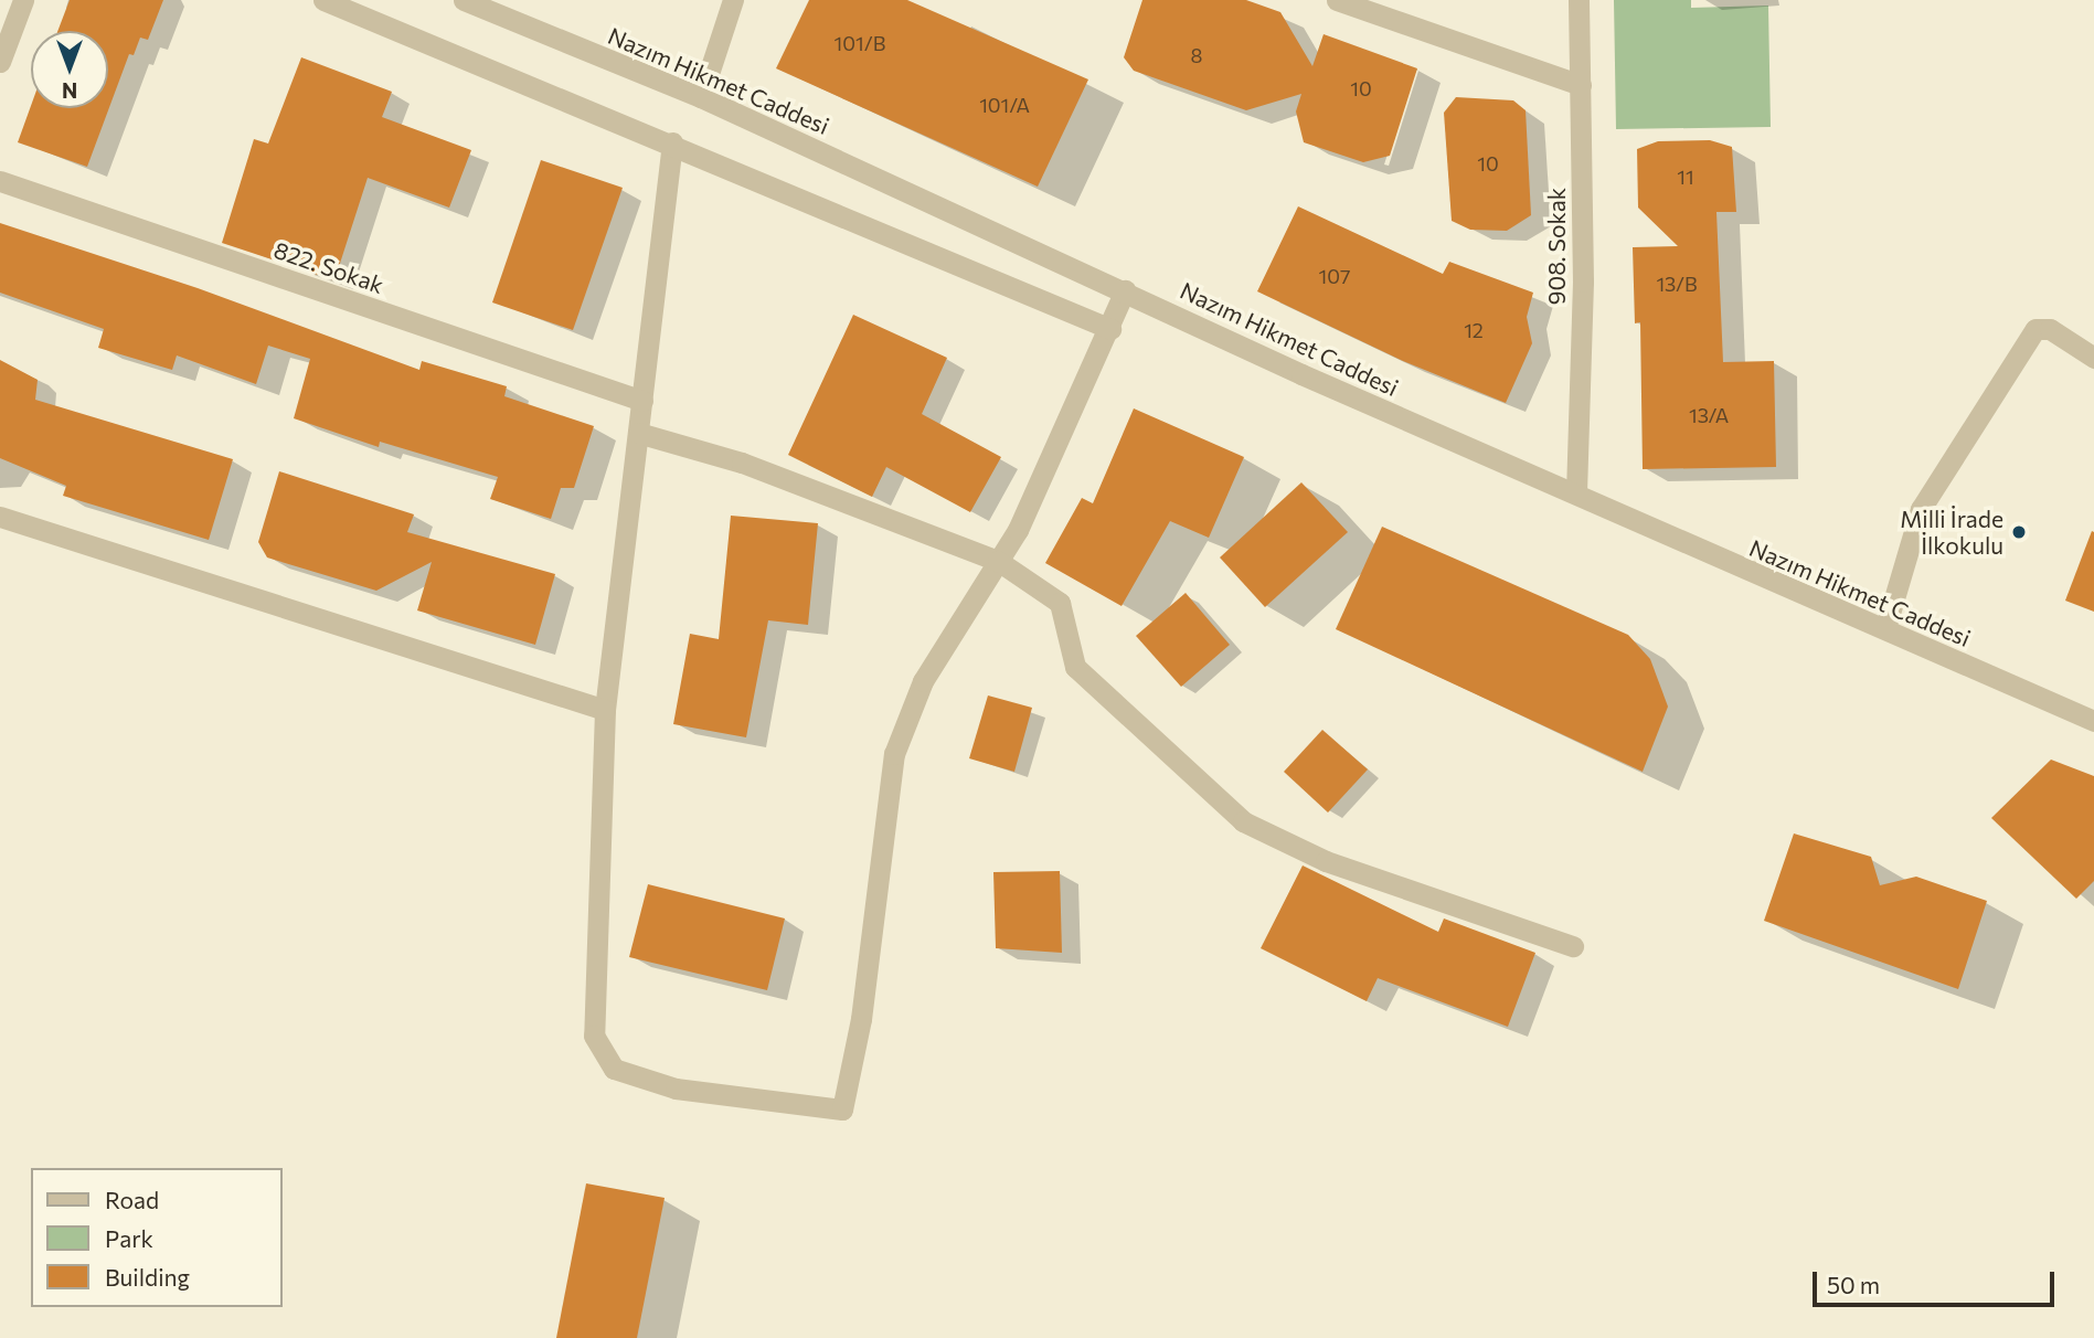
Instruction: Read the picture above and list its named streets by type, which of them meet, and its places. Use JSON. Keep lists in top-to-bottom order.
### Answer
{
  "streets": {
    "street": ["Nazım Hikmet Caddesi", "908. Sokak", "822. Sokak"]
  },
  "crossings": [
    ["Nazım Hikmet Caddesi", "908. Sokak"]
  ],
  "places": ["Milli İrade İlkokulu"],
  "house_numbers": [
    "101/B",
    "8",
    "10",
    "101/A",
    "10",
    "11",
    "107",
    "13/B",
    "12",
    "13/A"
  ],
  "legend": ["Road", "Park", "Building"],
  "scale_bar": "50 m",
  "north": "bottom"
}
